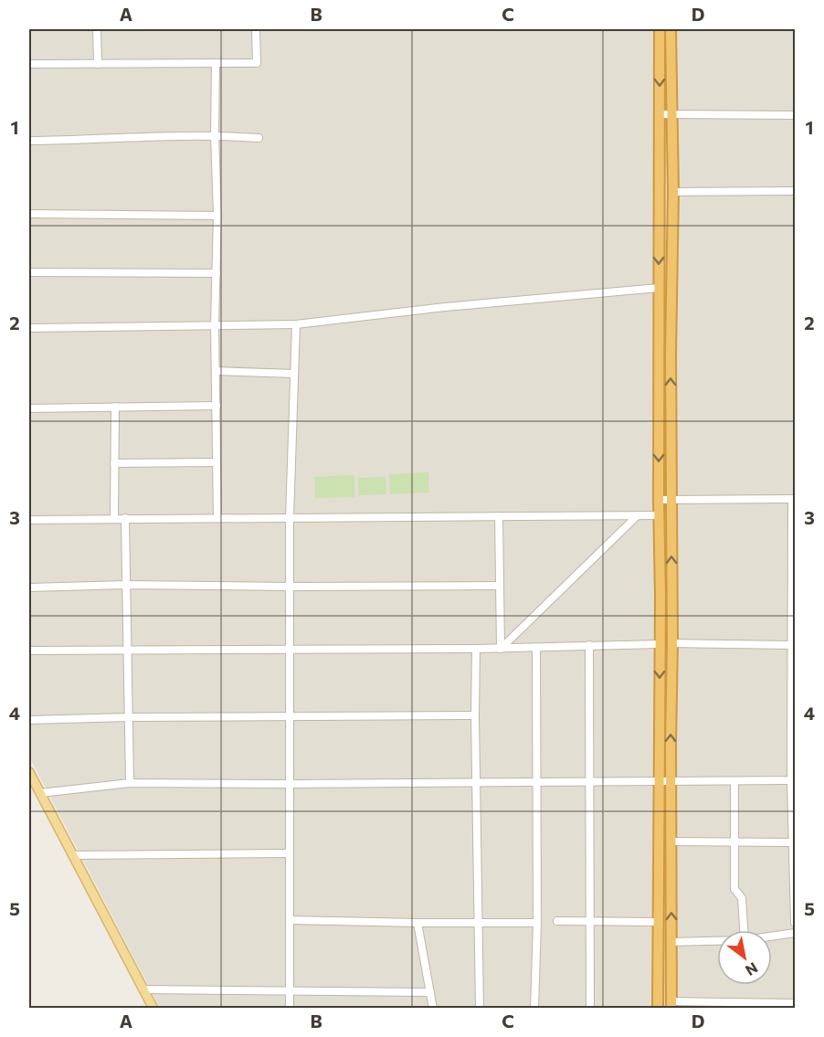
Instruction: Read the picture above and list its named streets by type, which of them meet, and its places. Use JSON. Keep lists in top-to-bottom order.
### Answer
{
  "north": "bottom right",
  "grid": {
    "columns": [
      "A",
      "B",
      "C",
      "D"
    ],
    "rows": [
      "1",
      "2",
      "3",
      "4",
      "5"
    ]
  }
}
